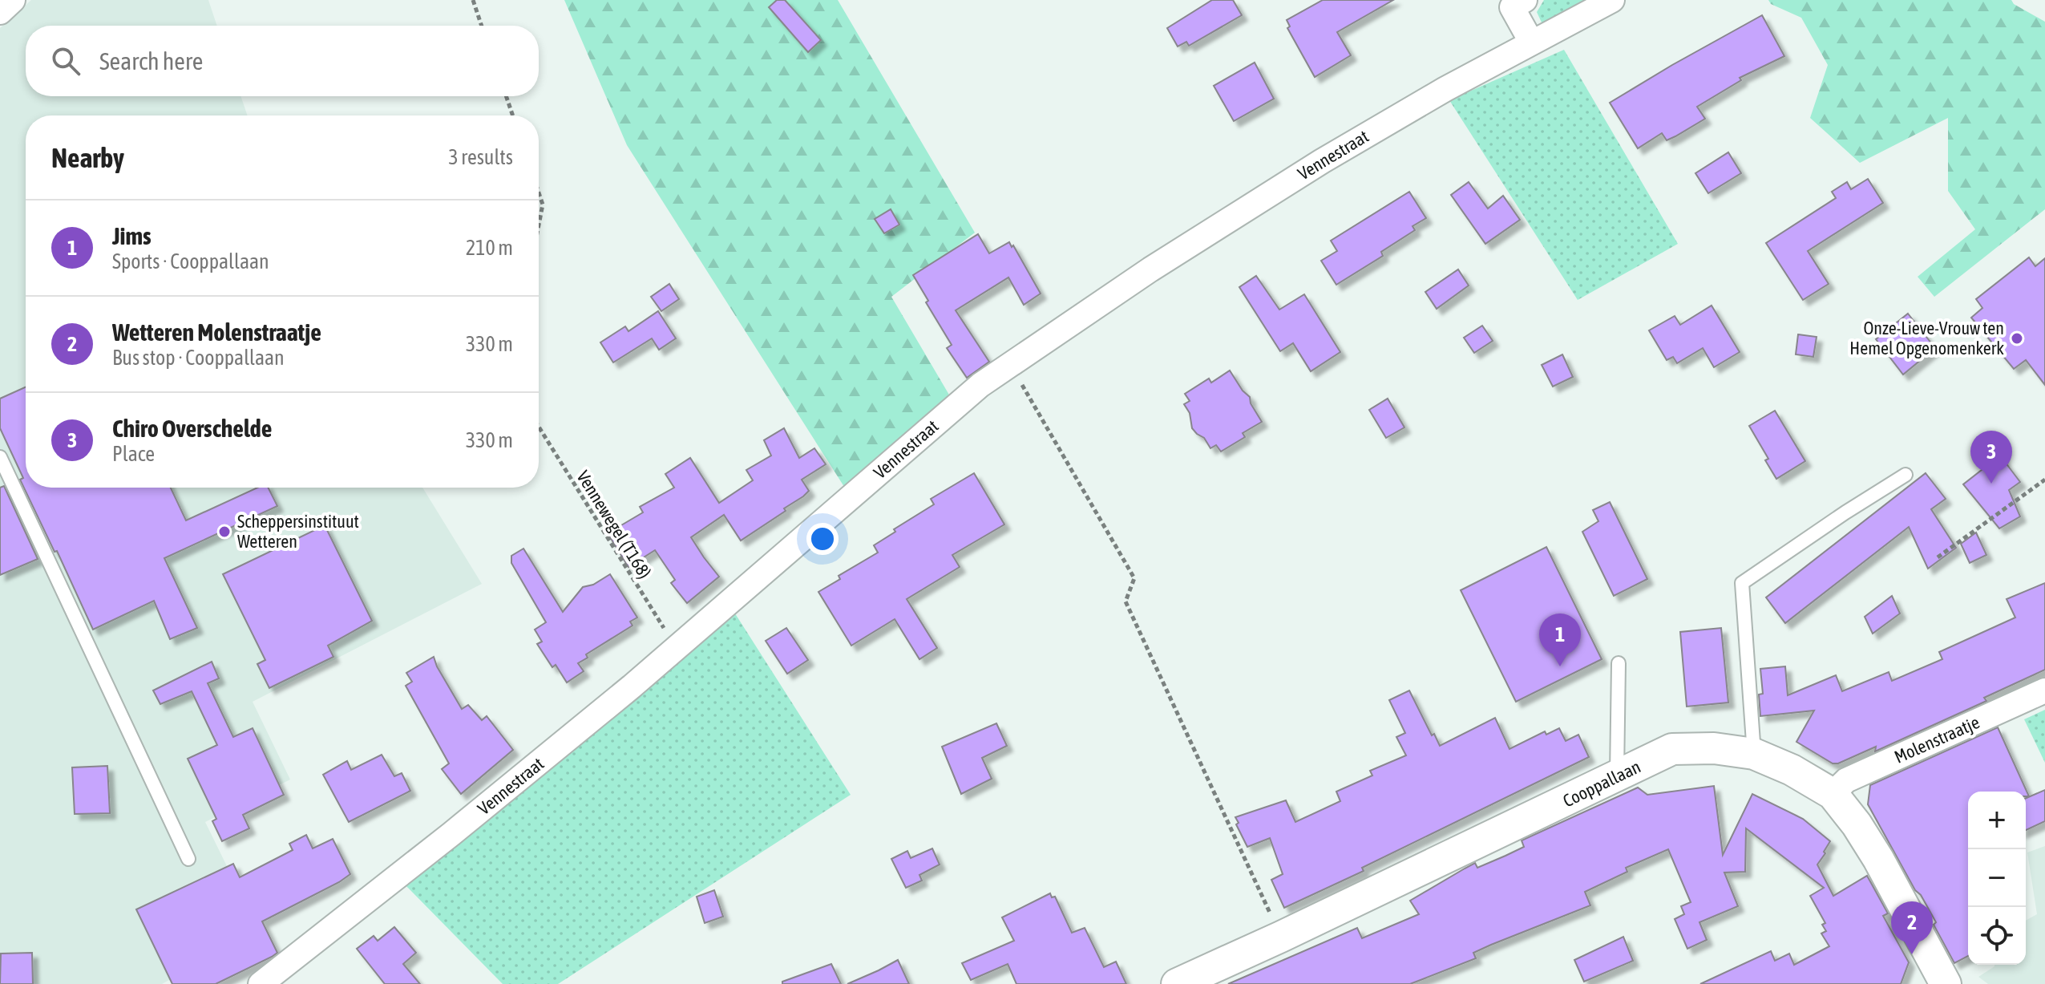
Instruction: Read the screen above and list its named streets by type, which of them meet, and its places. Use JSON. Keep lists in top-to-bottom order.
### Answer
{
  "streets": {
    "street": ["Vennestraat", "Molenstraatje", "Cooppallaan"],
    "path": ["Vennewegel (T168)"]
  },
  "crossings": [
    ["Vennestraat", "Vennewegel (T168)"],
    ["Molenstraatje", "Cooppallaan"]
  ],
  "places": ["Onze-Lieve-Vrouw ten Hemel Opgenomenkerk", "Scheppersinstituut Wetteren"],
  "page": {
    "search": "Search here",
    "heading": ["Nearby", "3 results"],
    "list": [
      {
        "mark": "1",
        "name": "Jims",
        "note": "Sports · Cooppallaan",
        "value": "210 m"
      },
      {
        "mark": "2",
        "name": "Wetteren Molenstraatje",
        "note": "Bus stop · Cooppallaan",
        "value": "330 m"
      },
      {
        "mark": "3",
        "name": "Chiro Overschelde",
        "note": "Place",
        "value": "330 m"
      }
    ],
    "pins": ["3", "1", "2"],
    "map_buttons": ["+", "−"]
  }
}
